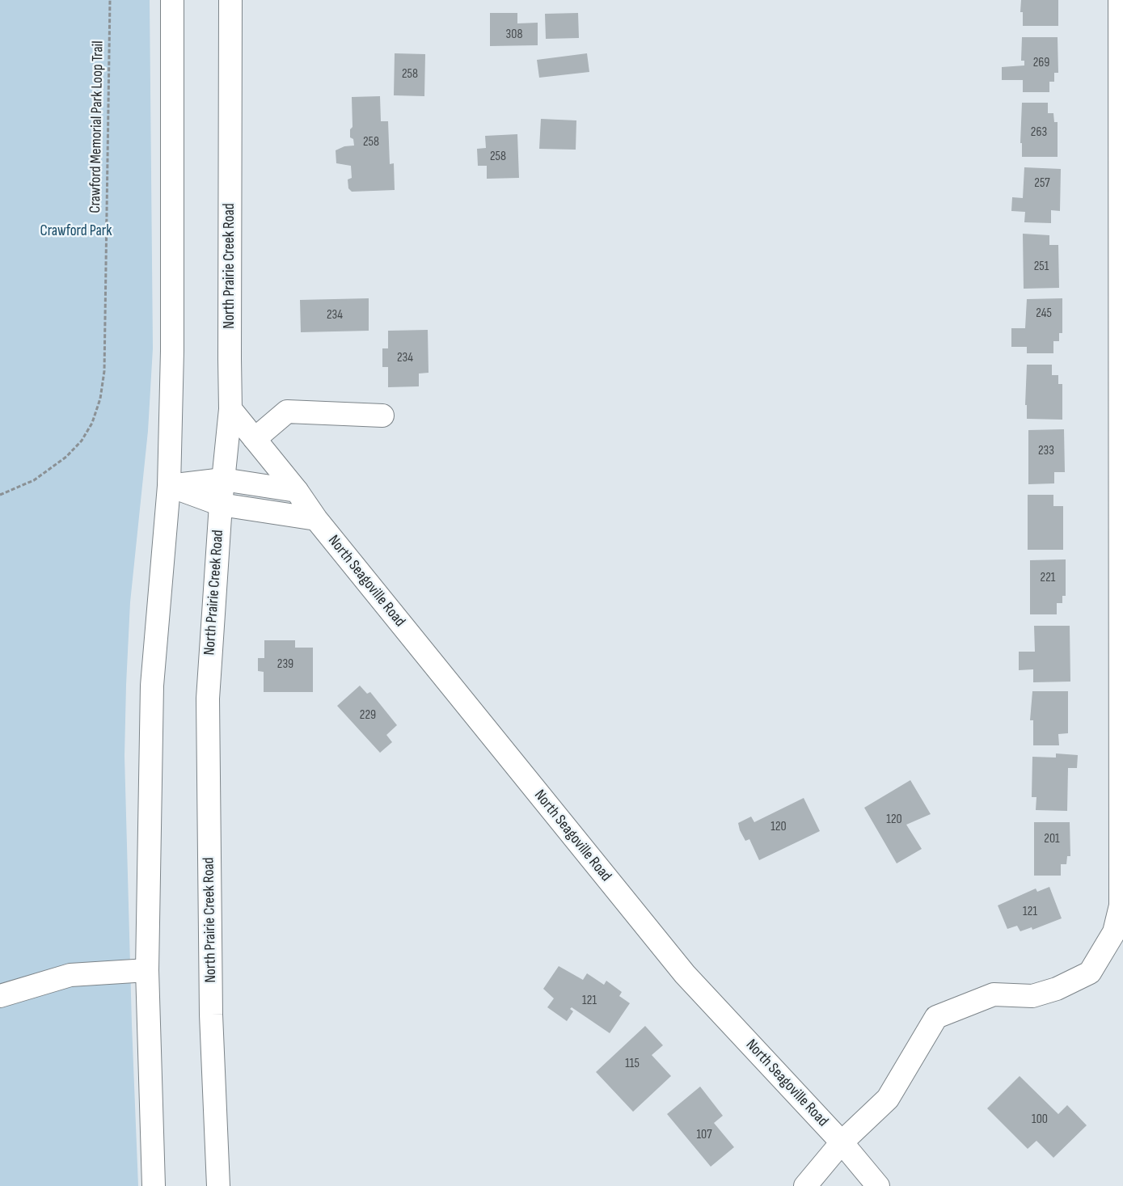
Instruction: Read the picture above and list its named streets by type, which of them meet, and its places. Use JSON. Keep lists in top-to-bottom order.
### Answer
{
  "streets": {
    "street": ["North Prairie Creek Road", "North Seagoville Road"],
    "path": ["Crawford Memorial Park Loop Trail"]
  },
  "crossings": [
    ["North Prairie Creek Road", "North Seagoville Road"]
  ],
  "parks": ["Crawford Park"],
  "house_numbers": [
    "308",
    "269",
    "258",
    "263",
    "258",
    "258",
    "257",
    "251",
    "245",
    "234",
    "234",
    "233",
    "221",
    "239",
    "229",
    "120",
    "120",
    "201",
    "121",
    "121",
    "115",
    "100",
    "107"
  ]
}
